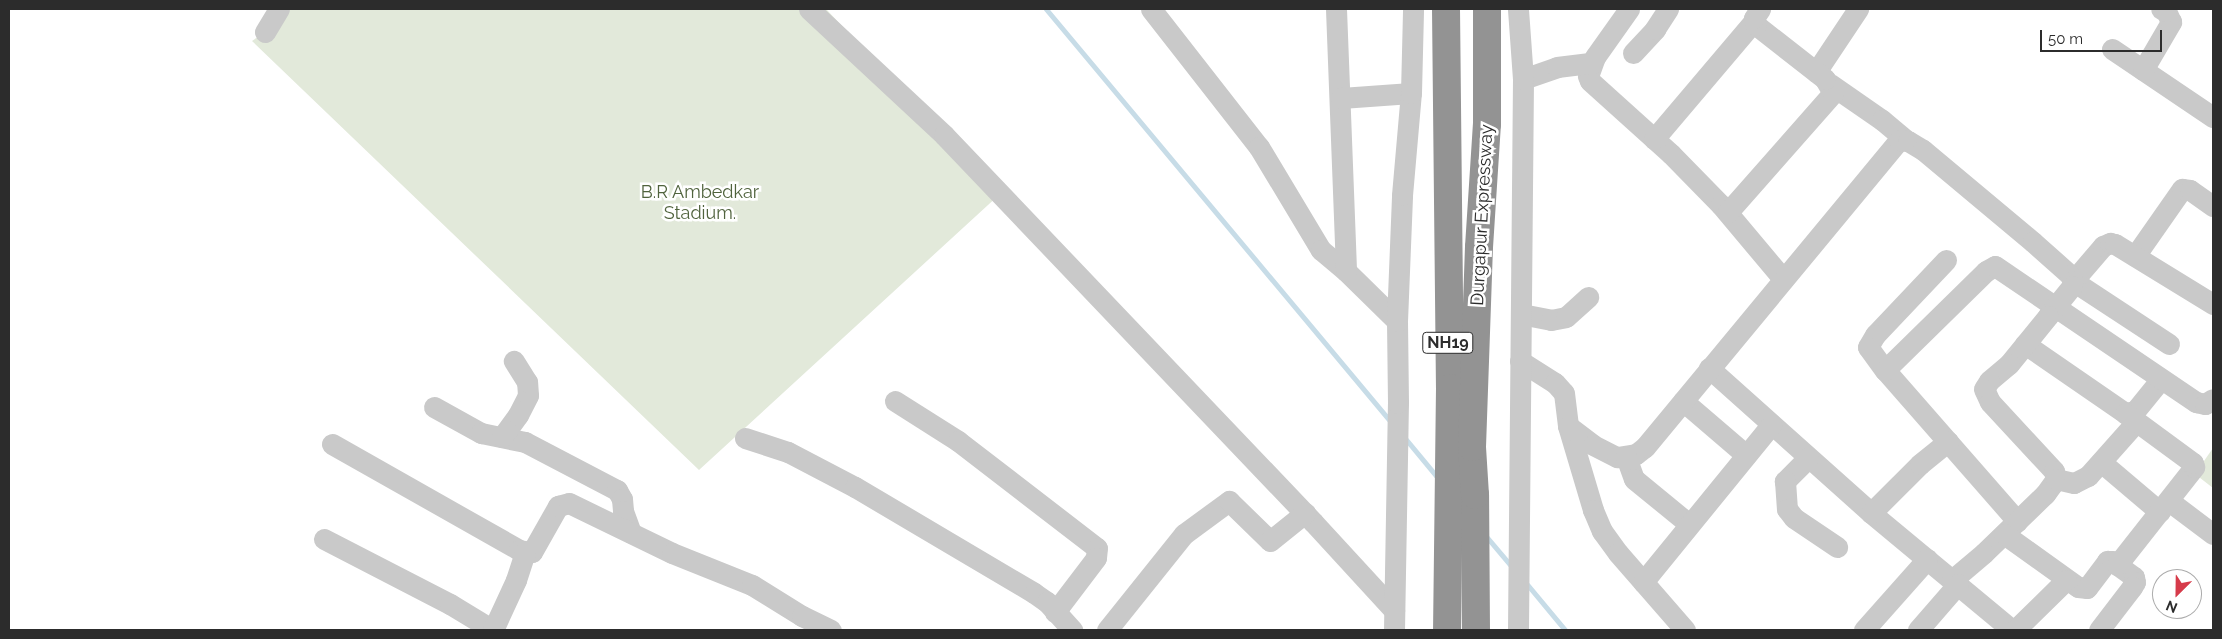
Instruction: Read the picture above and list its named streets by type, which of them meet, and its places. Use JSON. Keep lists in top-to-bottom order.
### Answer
{
  "streets": {
    "highway": ["Durgapur Expressway", "NH19"]
  },
  "parks": ["B.R Ambedkar Stadium."],
  "scale_bar": "50 m",
  "north": "bottom left"
}
